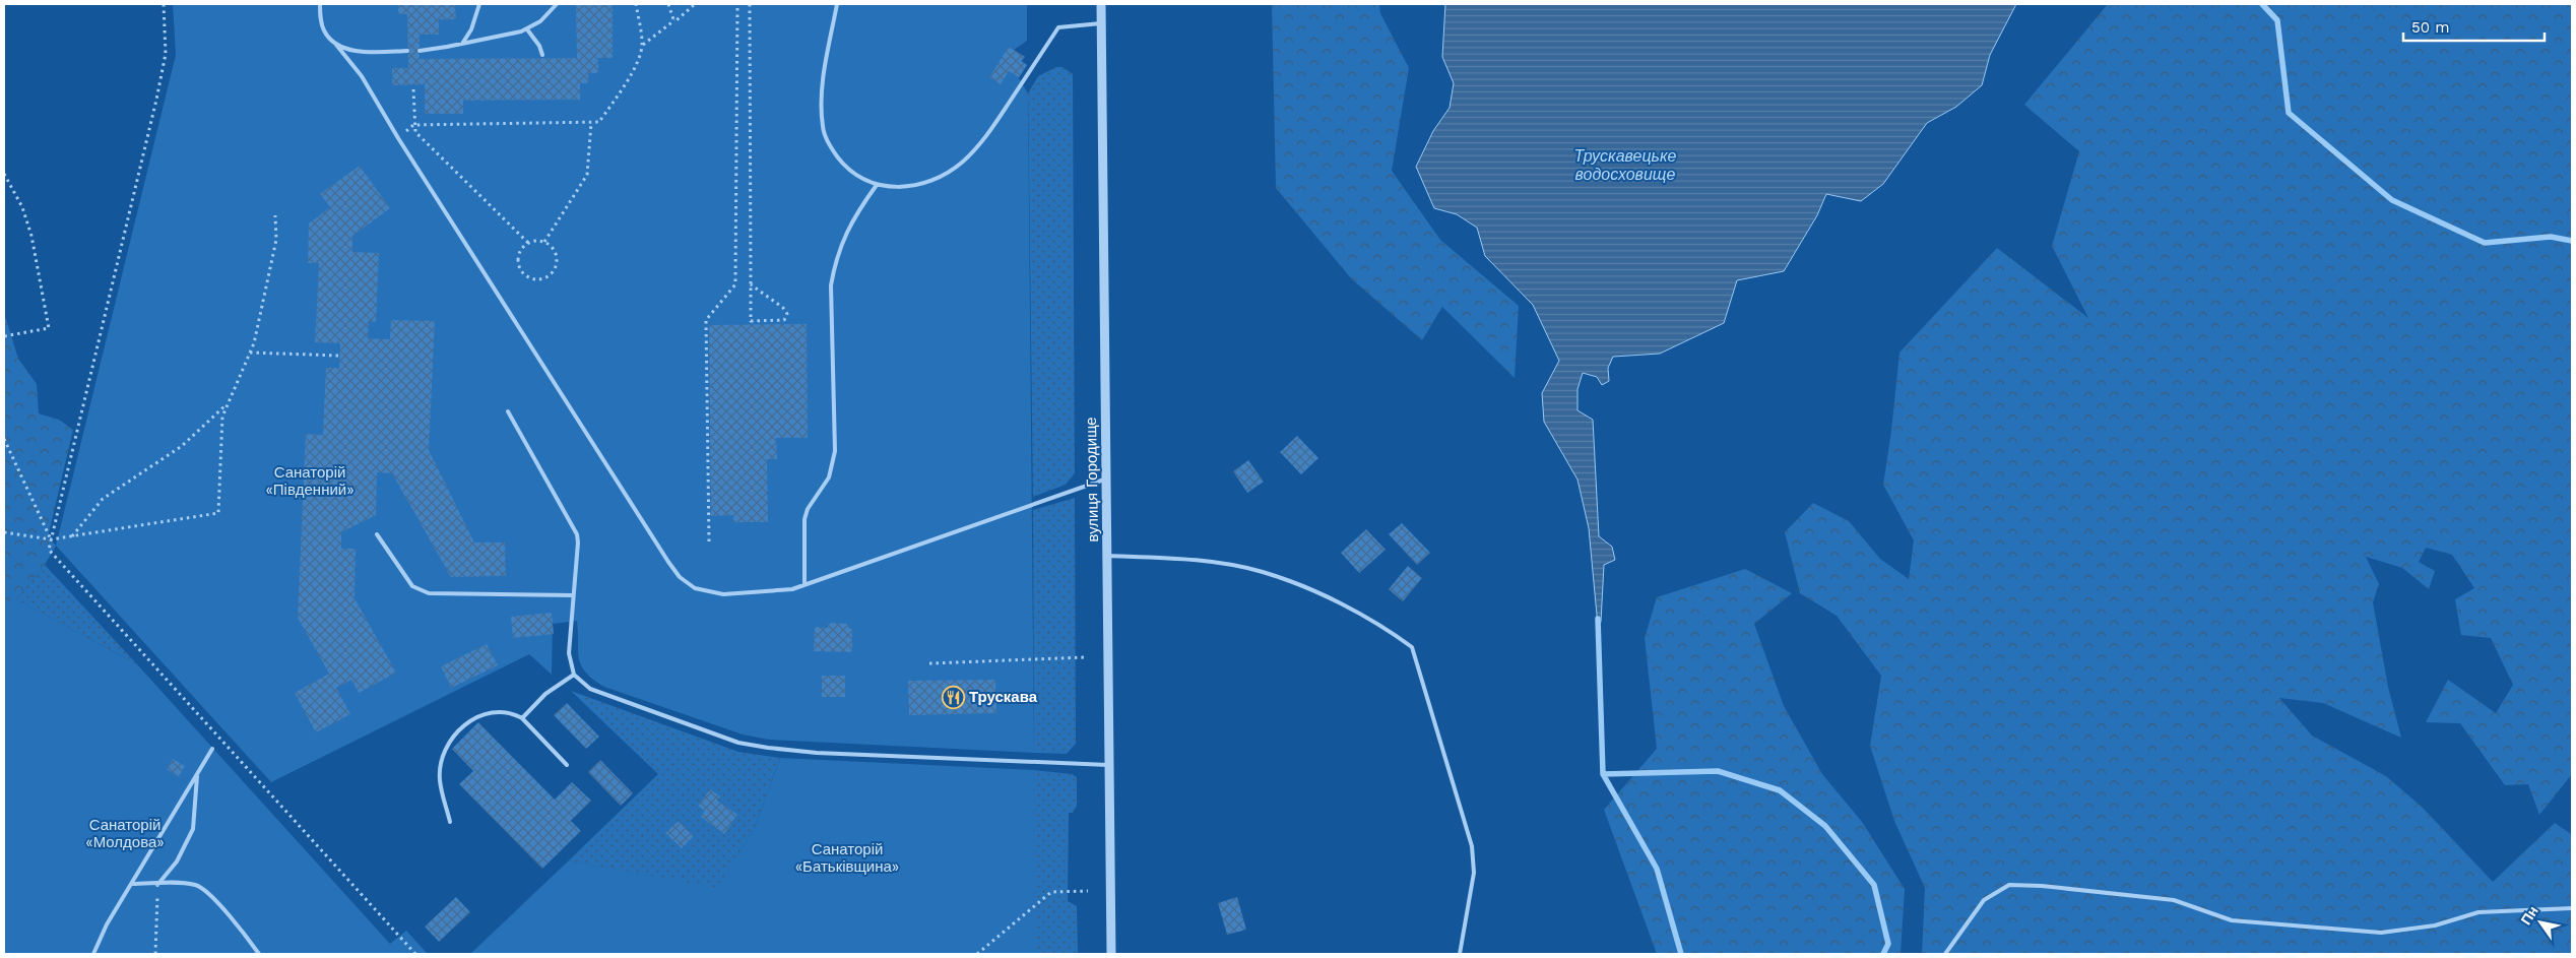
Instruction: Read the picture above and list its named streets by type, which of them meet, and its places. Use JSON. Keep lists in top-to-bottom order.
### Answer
{
  "streets": {
    "street": ["вулиця Городище"]
  },
  "water": ["Трускавецьке водосховище"],
  "parks": ["Санаторій «Південний»", "Санаторій «Молдова»", "Санаторій «Батьківщина»"],
  "places": {
    "restaurant": ["Трускава"]
  },
  "scale_bar": "50 m",
  "north": "top left"
}
